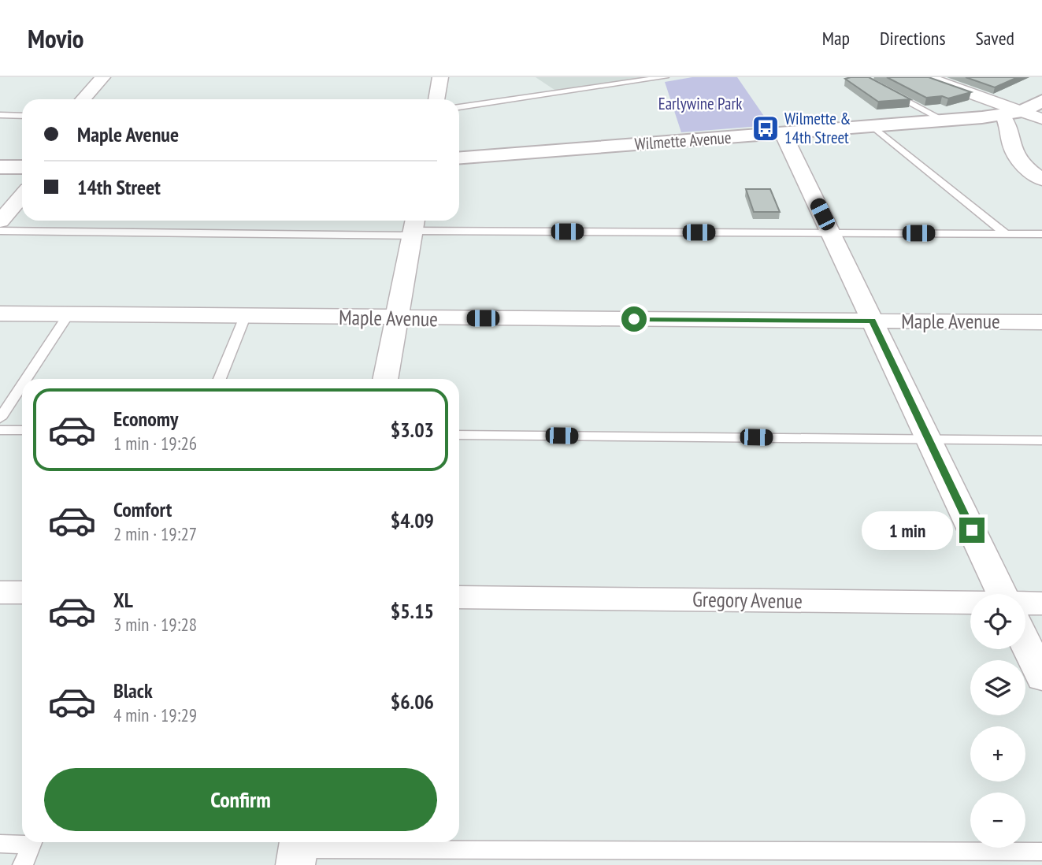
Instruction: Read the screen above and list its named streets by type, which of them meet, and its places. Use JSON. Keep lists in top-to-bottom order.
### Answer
{
  "streets": {
    "street": ["Wilmette Avenue", "Maple Avenue", "Gregory Avenue"]
  },
  "parks": ["Earlywine Park"],
  "places": {
    "bus stop": ["Wilmette & 14th Street"]
  },
  "page": {
    "header": "Movio",
    "nav": ["Map", "Directions", "Saved"],
    "banner": ["Maple Avenue", "14th Street"],
    "list": [
      {
        "name": "Economy",
        "note": "1 min · 19:26",
        "value": "$3.03"
      },
      {
        "name": "Comfort",
        "note": "2 min · 19:27",
        "value": "$4.09"
      },
      {
        "name": "XL",
        "note": "3 min · 19:28",
        "value": "$5.15"
      },
      {
        "name": "Black",
        "note": "4 min · 19:29",
        "value": "$6.06"
      }
    ],
    "bubble": "1 min",
    "map_buttons": ["+", "−"],
    "buttons": "Confirm"
  }
}
